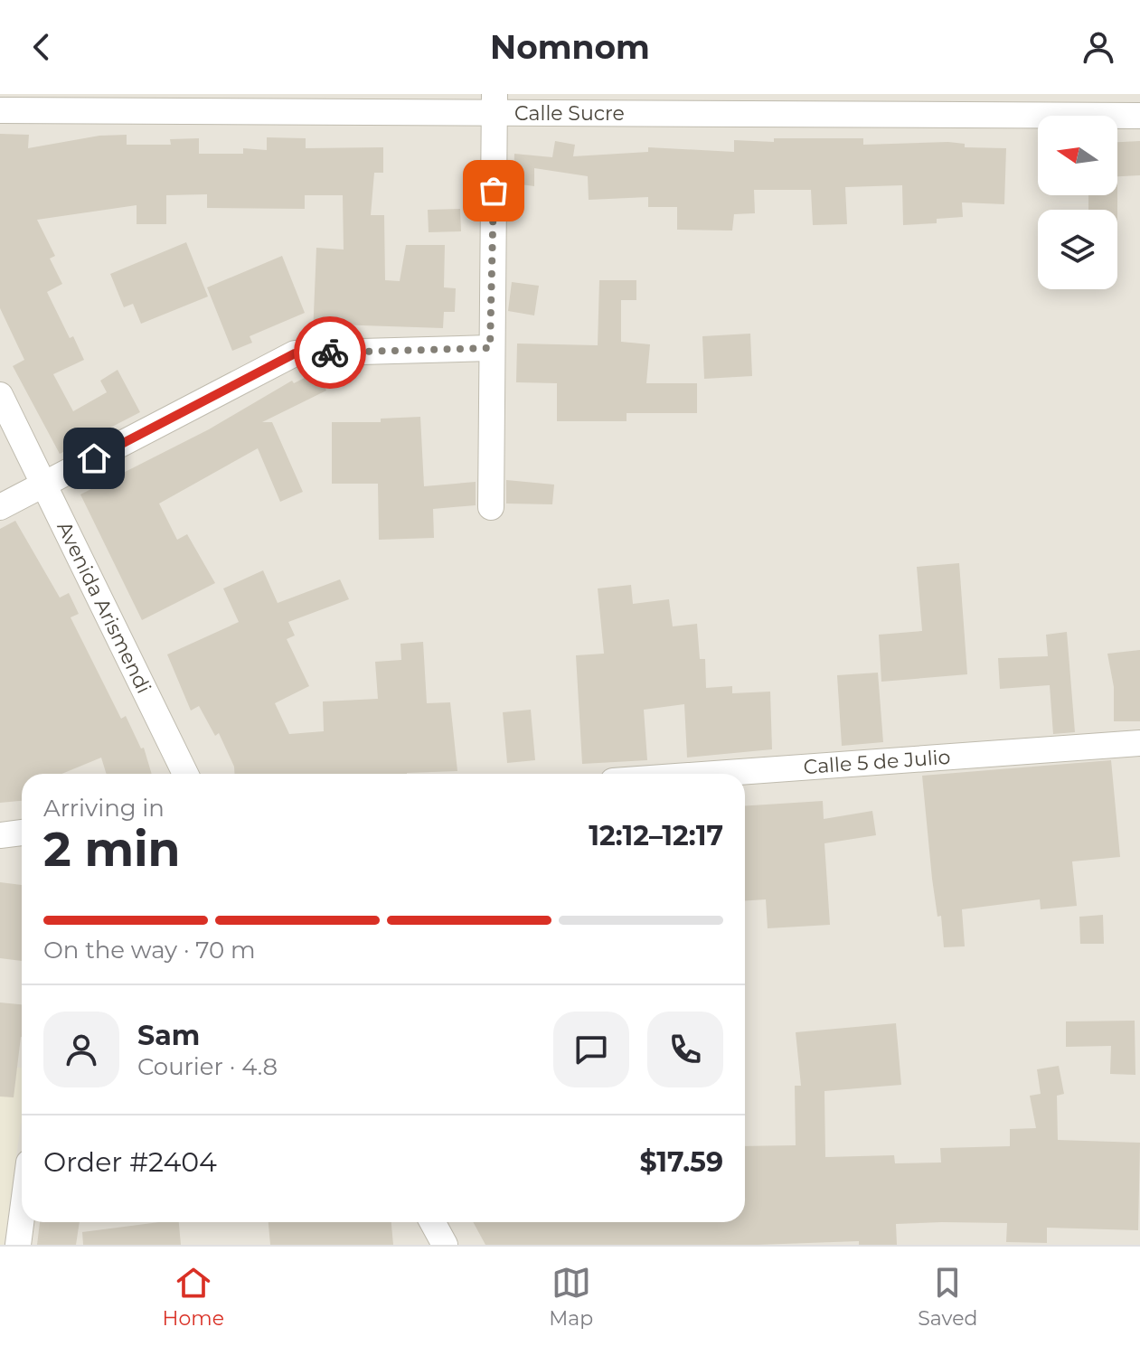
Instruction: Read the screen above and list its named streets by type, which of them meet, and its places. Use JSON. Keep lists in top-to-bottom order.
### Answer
{
  "streets": {
    "street": ["Calle Sucre", "Avenida Arismendi", "Calle 5 de Julio"]
  },
  "north": "left",
  "page": {
    "header": "Nomnom",
    "heading": ["2 min", "Arriving in", "12:12–12:17"],
    "panel": [
      "Sam",
      "Courier · 4.8",
      "Order #2404",
      "$17.59"
    ],
    "bar": "On the way · 70 m",
    "tabs": ["Home", "Map", "Saved"]
  }
}
